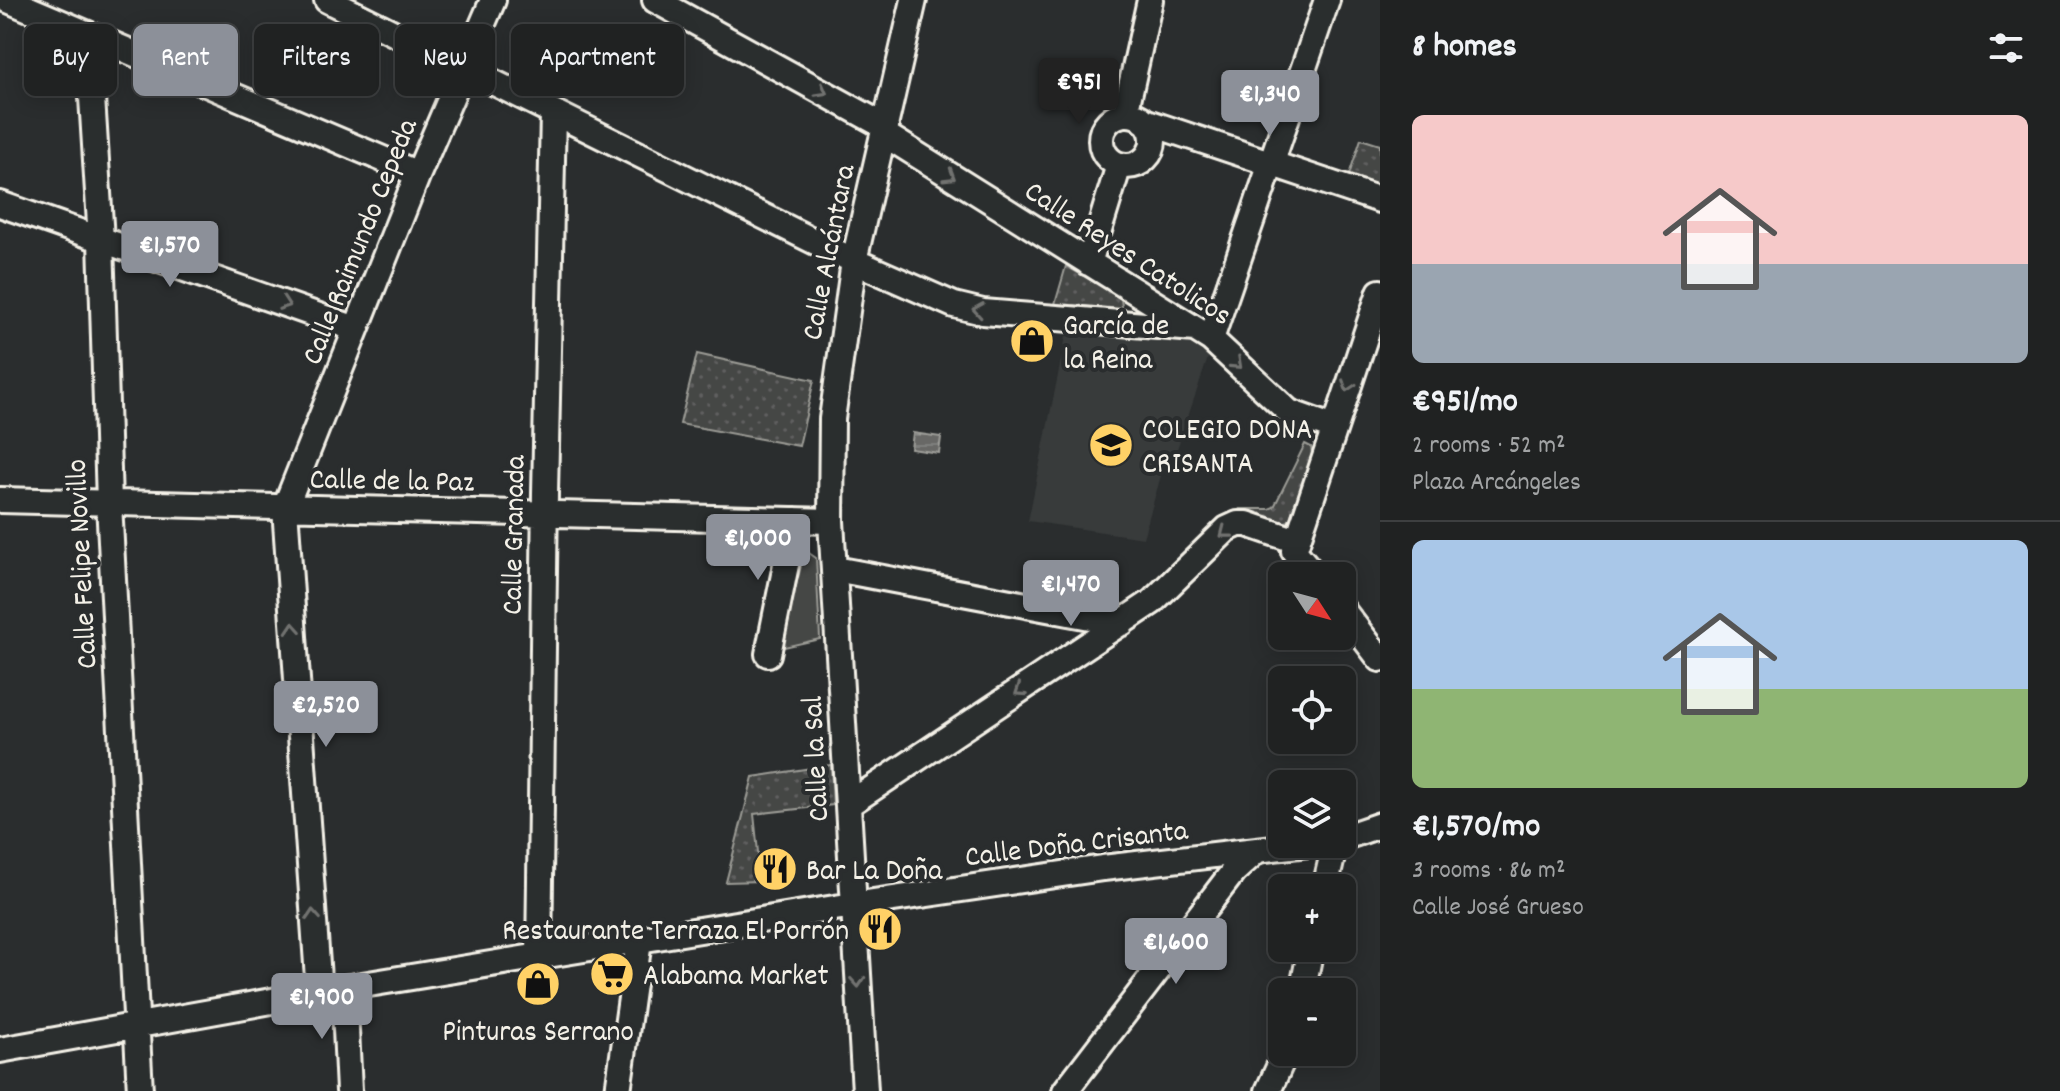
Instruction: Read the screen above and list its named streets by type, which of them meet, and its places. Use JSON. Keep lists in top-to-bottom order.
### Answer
{
  "streets": {
    "street": [
      "Calle Raimundo Cepeda",
      "Calle Alcántara",
      "Calle Reyes Catolicos",
      "Calle de la Paz",
      "Calle Granada",
      "Calle Felipe Novillo",
      "Calle la Sal",
      "Calle Doña Crisanta"
    ]
  },
  "crossings": [
    ["Calle Raimundo Cepeda", "Calle de la Paz"],
    ["Calle Alcántara", "Calle Reyes Catolicos"],
    ["Calle Alcántara", "Calle de la Paz"],
    ["Calle Alcántara", "Calle la Sal"],
    ["Calle de la Paz", "Calle Granada"],
    ["Calle de la Paz", "Calle Felipe Novillo"],
    ["Calle de la Paz", "Calle la Sal"],
    ["Calle Granada", "Calle Doña Crisanta"],
    ["Calle Felipe Novillo", "Calle Doña Crisanta"],
    ["Calle la Sal", "Calle Doña Crisanta"]
  ],
  "places": {
    "shop": ["García de la Reina", "Pinturas Serrano"],
    "school or university": ["COLEGIO DONA CRISANTA"],
    "restaurant": ["Bar La Doña", "Restaurante Terraza El Porrón"],
    "supermarket": ["Alabama Market"]
  },
  "north": "bottom right",
  "page": {
    "heading": "8 homes",
    "chip": [
      "Buy",
      "Rent",
      "Filters",
      "New",
      "Apartment"
    ],
    "price": [
      "€951",
      "€1,340",
      "€1,570",
      "€1,000",
      "€1,470",
      "€2,520",
      "€1,600",
      "€1,900"
    ],
    "list": [
      {
        "name": "€951/mo",
        "note": "2 rooms · 52 m² · Plaza Arcángeles"
      },
      {
        "name": "€1,570/mo",
        "note": "3 rooms · 86 m² · Calle José Grueso"
      }
    ],
    "map_buttons": ["+", "−"]
  }
}
